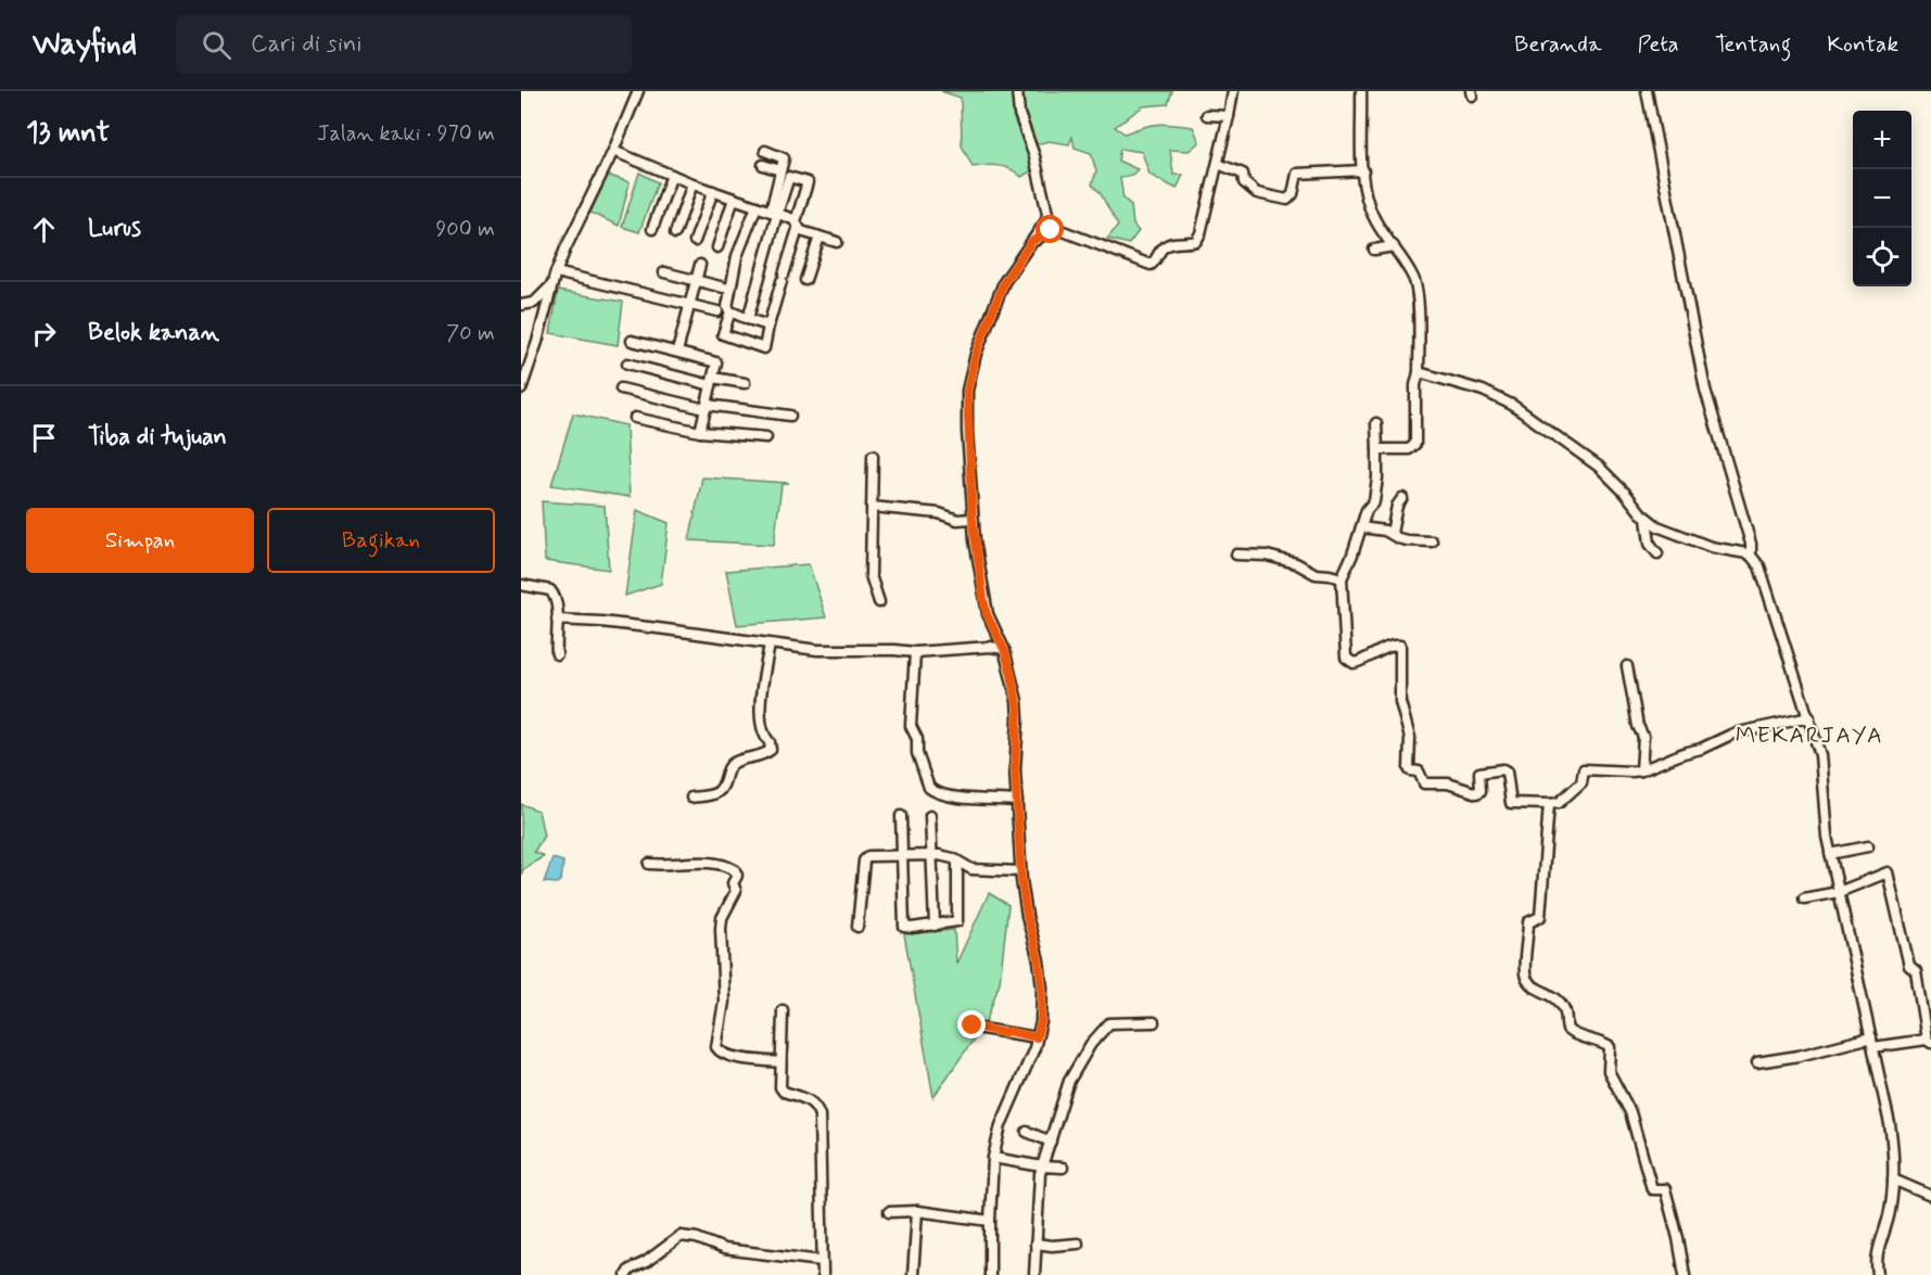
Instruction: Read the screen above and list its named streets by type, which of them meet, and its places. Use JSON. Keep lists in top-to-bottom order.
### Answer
{
  "districts": ["MEKARJAYA"],
  "page": {
    "header": "Wayfind",
    "search": "Cari di sini",
    "nav": [
      "Beranda",
      "Peta",
      "Tentang",
      "Kontak"
    ],
    "heading": ["13 mnt", "Jalan kaki · 970 m"],
    "map_buttons": ["+", "−"],
    "list": [
      ["Lurus", "900 m"],
      ["Belok kanan", "70 m"],
      "Tiba di tujuan"
    ],
    "buttons": ["Simpan", "Bagikan"]
  }
}
